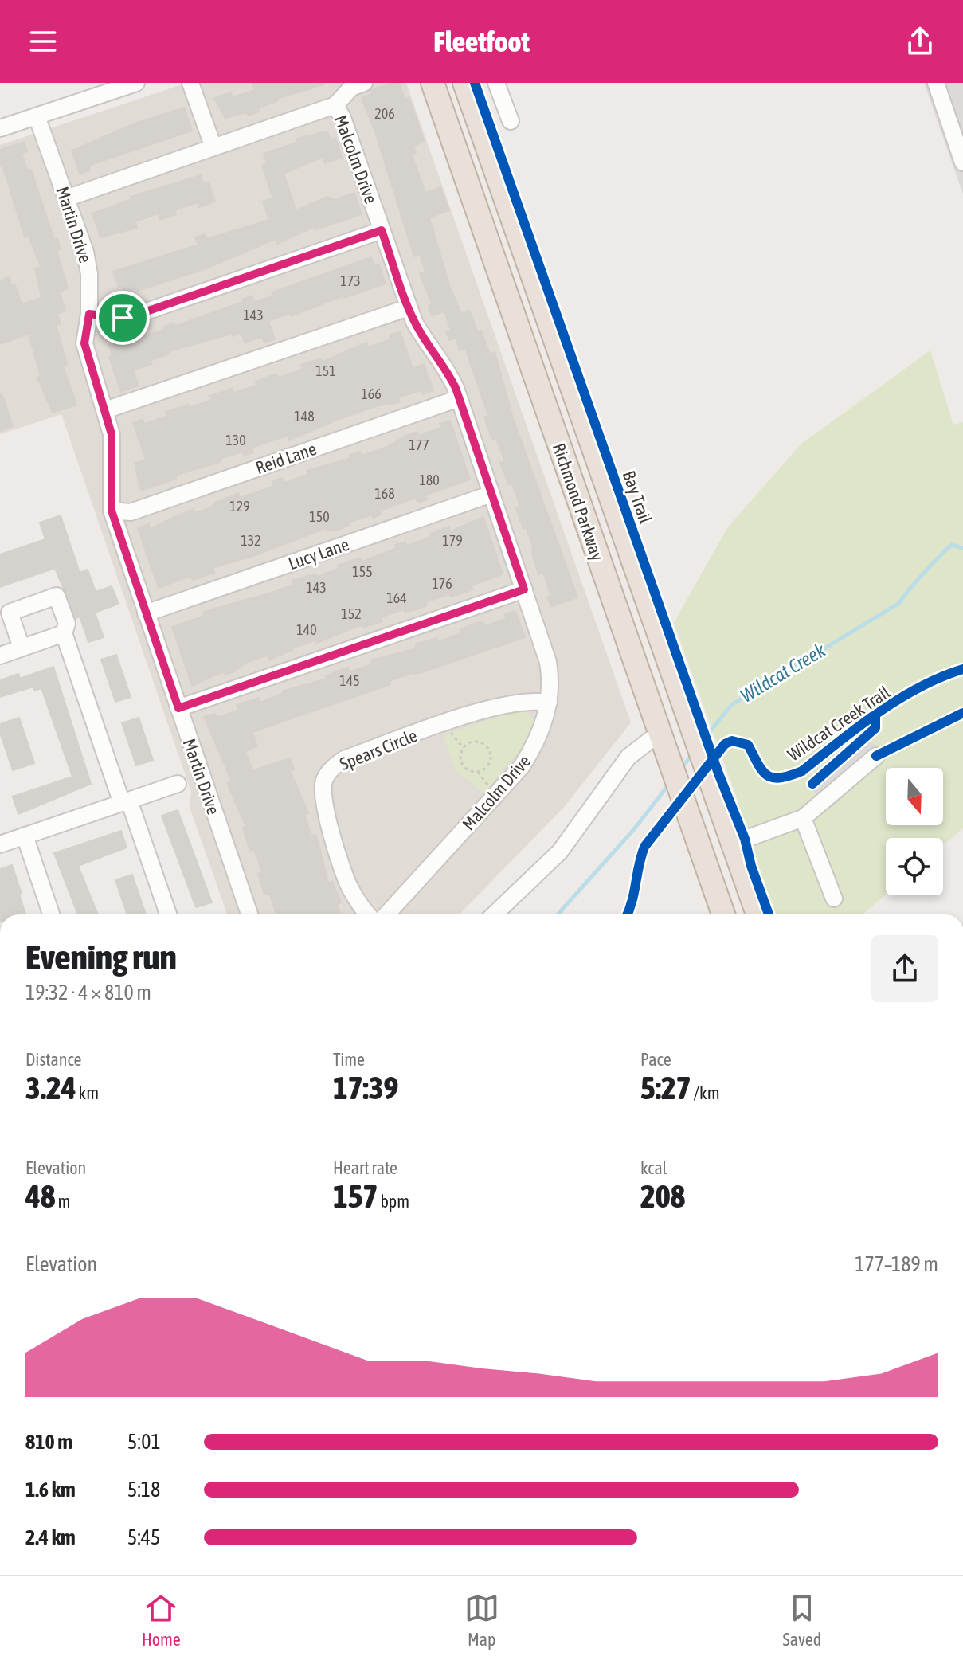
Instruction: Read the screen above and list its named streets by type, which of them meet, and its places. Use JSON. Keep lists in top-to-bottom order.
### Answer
{
  "streets": {
    "highway": ["Richmond Parkway"],
    "street": [
      "Malcolm Drive",
      "Martin Drive",
      "Reid Lane",
      "Lucy Lane",
      "Spears Circle"
    ],
    "cycle path": ["Bay Trail", "Wildcat Creek Trail"]
  },
  "crossings": [
    ["Malcolm Drive", "Martin Drive"],
    ["Malcolm Drive", "Reid Lane"],
    ["Malcolm Drive", "Lucy Lane"],
    ["Malcolm Drive", "Spears Circle"],
    ["Martin Drive", "Reid Lane"],
    ["Martin Drive", "Lucy Lane"]
  ],
  "water": ["Wildcat Creek"],
  "house_numbers": [
    "206",
    "173",
    "143",
    "151",
    "166",
    "148",
    "130",
    "177",
    "180",
    "168",
    "129",
    "150",
    "132",
    "179",
    "155",
    "176",
    "143",
    "164",
    "152",
    "140",
    "145"
  ],
  "north": "bottom",
  "page": {
    "header": "Fleetfoot",
    "heading": ["Evening run", "19:32 · 4 × 810 m"],
    "stats": [
      ["Distance", "3.24 km"],
      ["Time", "17:39"],
      ["Pace", "5:27 /km"],
      ["Elevation", "48 m"],
      ["Heart rate", "157 bpm"],
      ["kcal", "208"]
    ],
    "chart": ["Elevation", "177–189 m"],
    "list": [
      {
        "name": "810 m",
        "note": "5:01"
      },
      {
        "name": "1.6 km",
        "note": "5:18"
      },
      {
        "name": "2.4 km",
        "note": "5:45"
      }
    ],
    "tabs": ["Home", "Map", "Saved"]
  }
}
